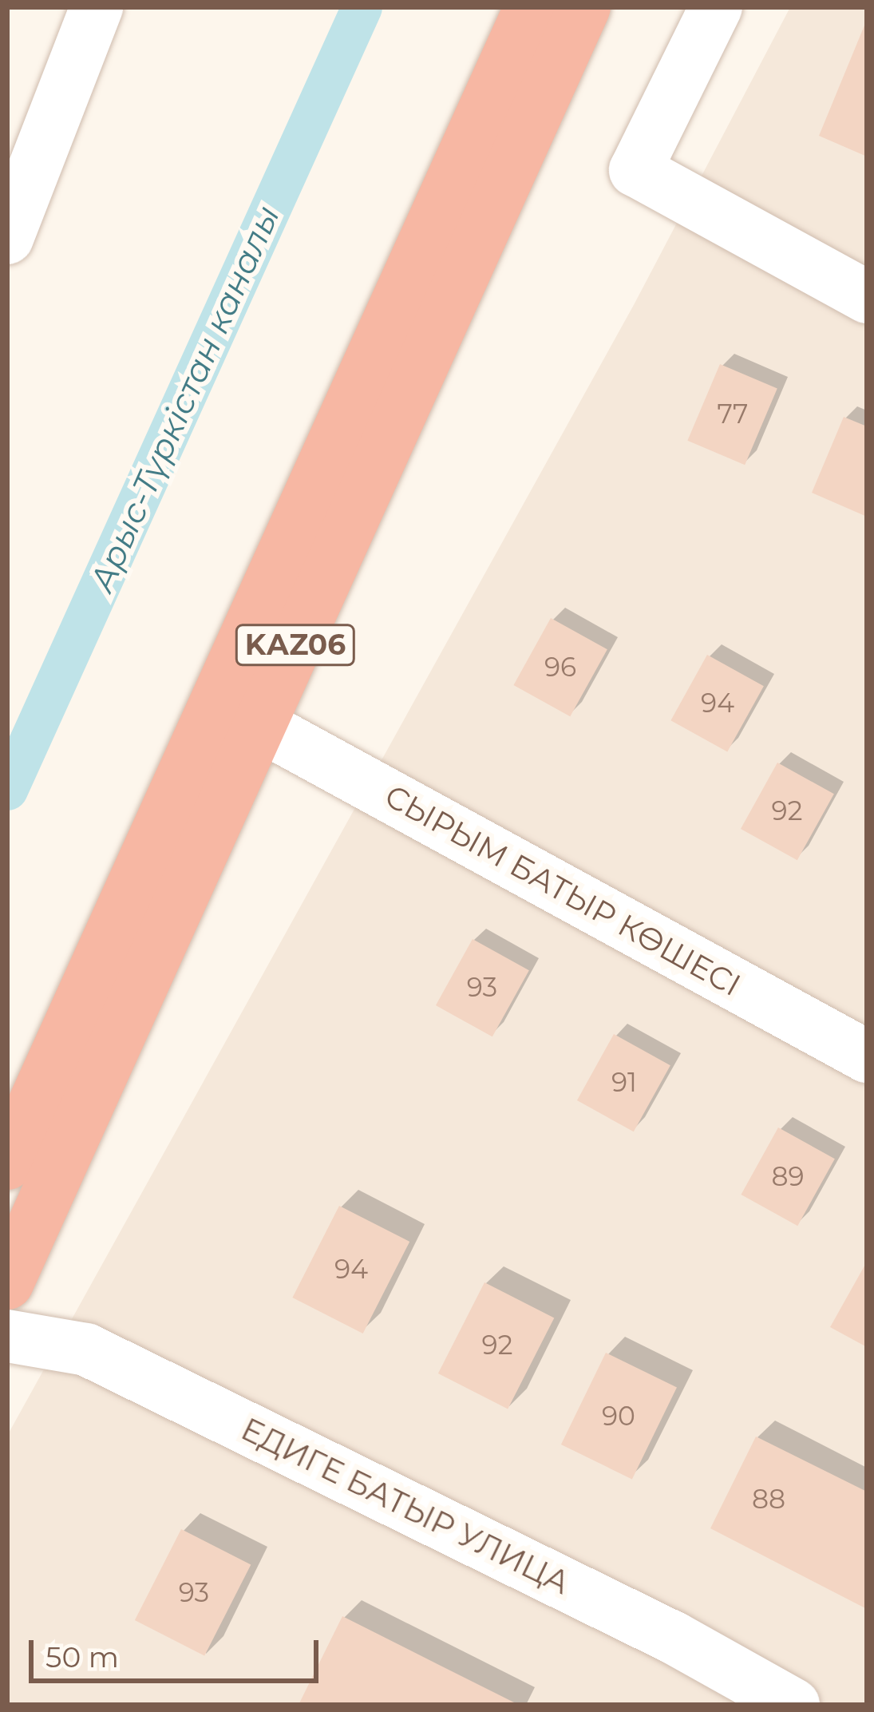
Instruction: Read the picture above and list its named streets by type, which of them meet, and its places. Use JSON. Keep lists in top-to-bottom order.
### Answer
{
  "streets": {
    "highway": ["KАZ06"],
    "street": ["СЫРЫМ БАТЫР КӨШЕСІ", "ЕДИГЕ БАТЫР УЛИЦА"]
  },
  "crossings": [
    ["KАZ06", "СЫРЫМ БАТЫР КӨШЕСІ"]
  ],
  "water": ["Арыс-Түркістан каналы"],
  "house_numbers": [
    "77",
    "96",
    "94",
    "92",
    "93",
    "91",
    "89",
    "94",
    "92",
    "90",
    "88",
    "93"
  ],
  "scale_bar": "50 m"
}
